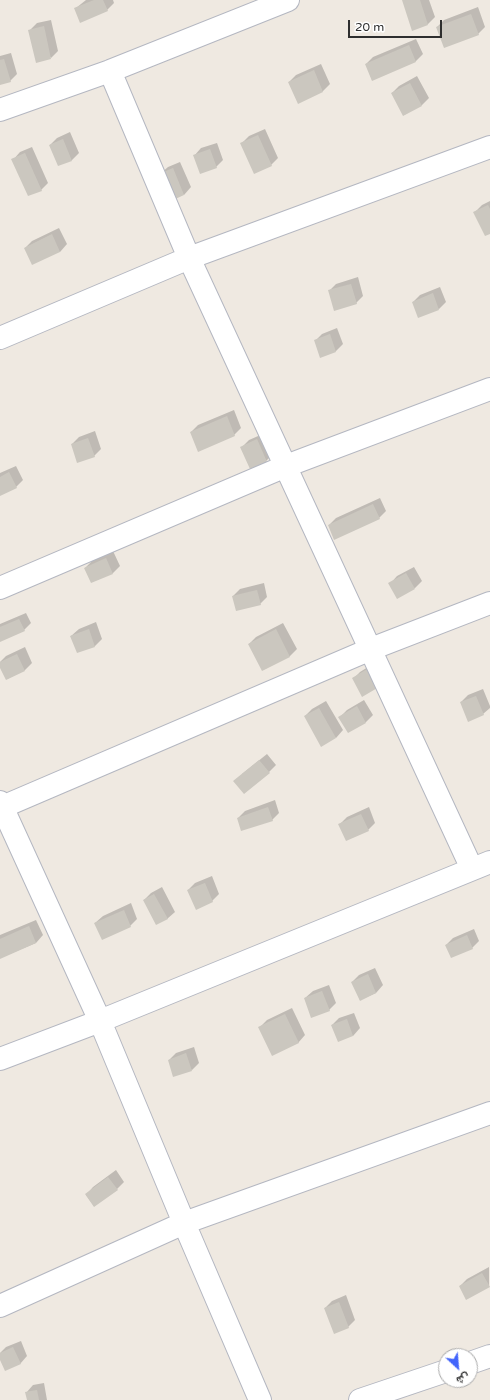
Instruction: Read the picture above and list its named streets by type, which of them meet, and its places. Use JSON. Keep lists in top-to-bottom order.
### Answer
{
  "scale_bar": "20 m",
  "north": "bottom right"
}
